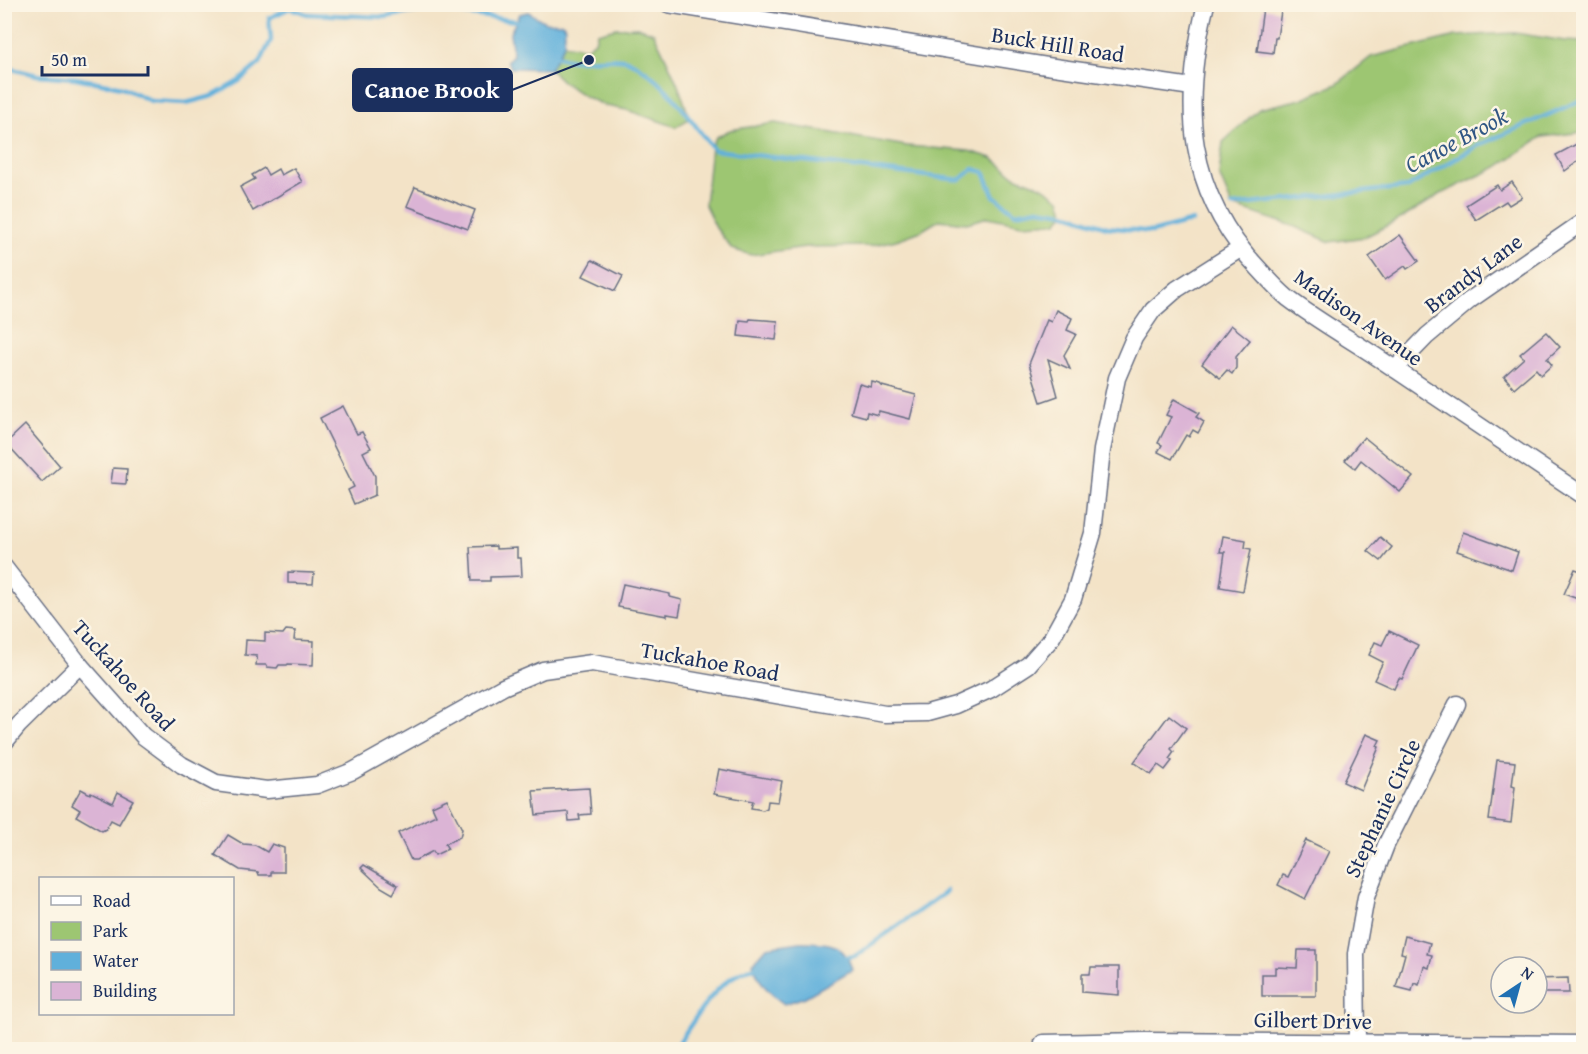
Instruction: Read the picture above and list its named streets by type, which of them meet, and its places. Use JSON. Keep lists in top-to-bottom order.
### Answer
{
  "streets": {
    "street": [
      "Buck Hill Road",
      "Brandy Lane",
      "Madison Avenue",
      "Tuckahoe Road",
      "Stephanie Circle",
      "Gilbert Drive"
    ]
  },
  "crossings": [
    ["Buck Hill Road", "Madison Avenue"],
    ["Brandy Lane", "Madison Avenue"],
    ["Madison Avenue", "Tuckahoe Road"],
    ["Stephanie Circle", "Gilbert Drive"]
  ],
  "water": ["Canoe Brook"],
  "places": ["Canoe Brook"],
  "legend": [
    "Road",
    "Park",
    "Water",
    "Building"
  ],
  "scale_bar": "50 m",
  "north": "top right"
}
